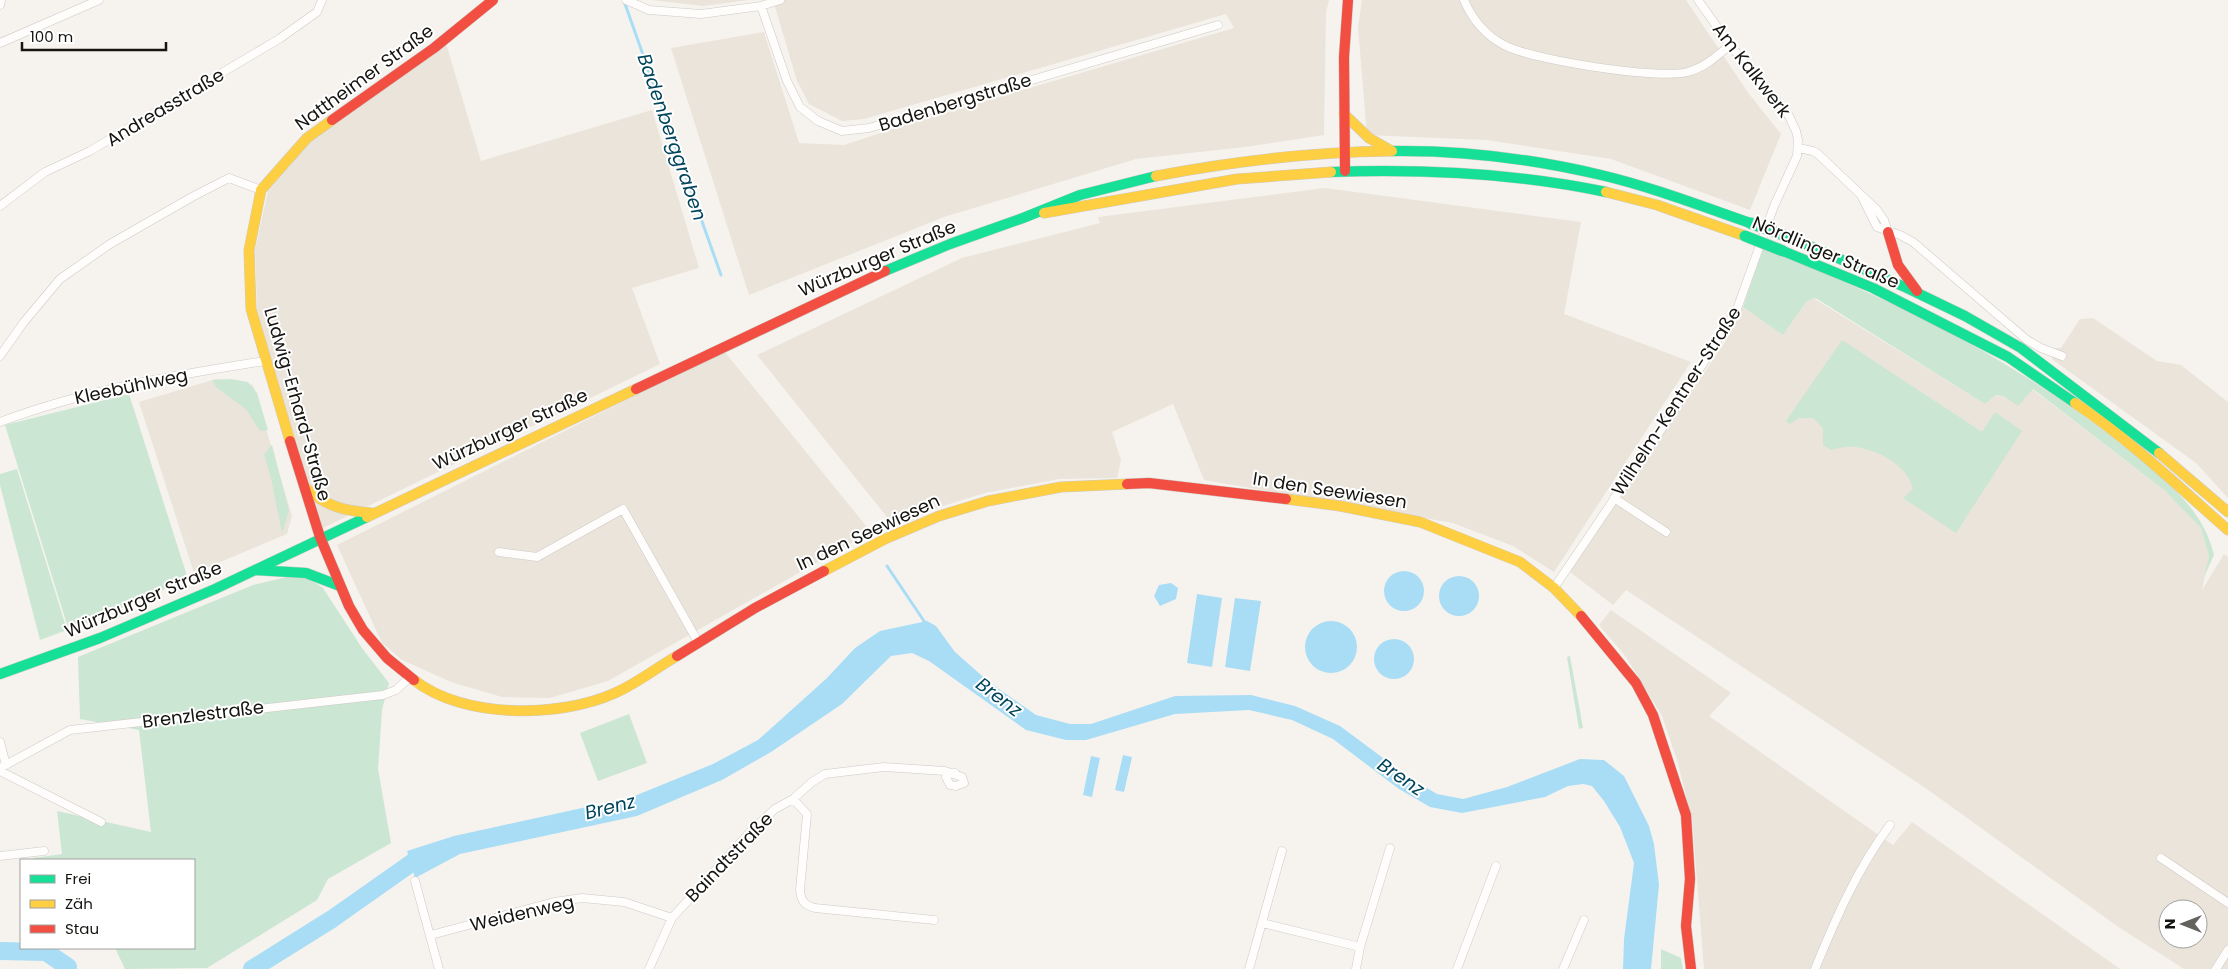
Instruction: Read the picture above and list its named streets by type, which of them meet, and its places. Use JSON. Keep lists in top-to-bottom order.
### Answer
{
  "streets": {
    "main road": [
      "Nattheimer Straße",
      "Nördlinger Straße",
      "Würzburger Straße",
      "Ludwig-Erhard-Straße",
      "In den Seewiesen"
    ],
    "street": [
      "Am Kalkwerk",
      "Badenbergstraße",
      "Andreasstraße",
      "Kleebühlweg",
      "Wilhelm-Kentner-Straße",
      "Brenzlestraße",
      "Baindtstraße",
      "Weidenweg"
    ]
  },
  "crossings": [
    ["Am Kalkwerk", "Wilhelm-Kentner-Straße"],
    ["Nattheimer Straße", "Ludwig-Erhard-Straße"],
    ["Nördlinger Straße", "Würzburger Straße"],
    ["Würzburger Straße", "Ludwig-Erhard-Straße"],
    ["Würzburger Straße", "In den Seewiesen"],
    ["Kleebühlweg", "Ludwig-Erhard-Straße"],
    ["Wilhelm-Kentner-Straße", "In den Seewiesen"],
    ["Ludwig-Erhard-Straße", "In den Seewiesen"],
    ["In den Seewiesen", "Brenzlestraße"],
    ["Baindtstraße", "Weidenweg"]
  ],
  "water": ["Badenberggraben", "Brenz"],
  "legend": ["Frei", "Zäh", "Stau"],
  "scale_bar": "100 m",
  "north": "left"
}
